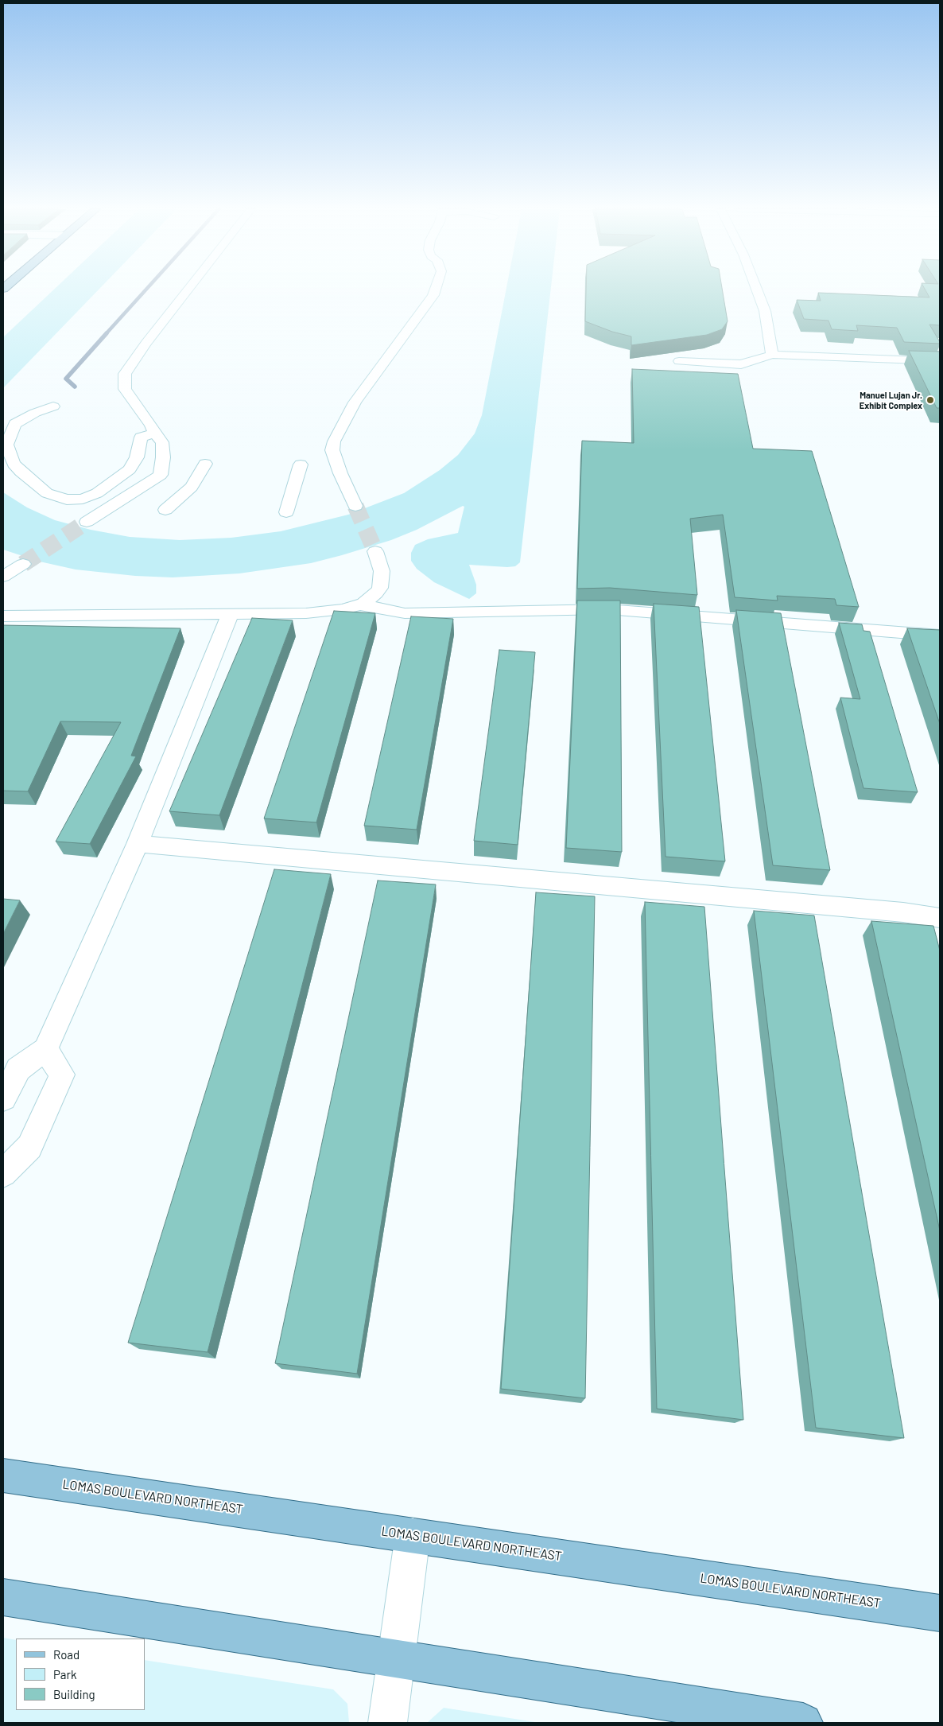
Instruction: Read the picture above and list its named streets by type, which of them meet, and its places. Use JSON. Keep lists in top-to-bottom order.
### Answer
{
  "streets": {
    "main road": ["LOMAS BOULEVARD NORTHEAST"]
  },
  "places": ["Manuel Lujan Jr. Exhibit Complex"],
  "legend": ["Road", "Park", "Building"]
}
